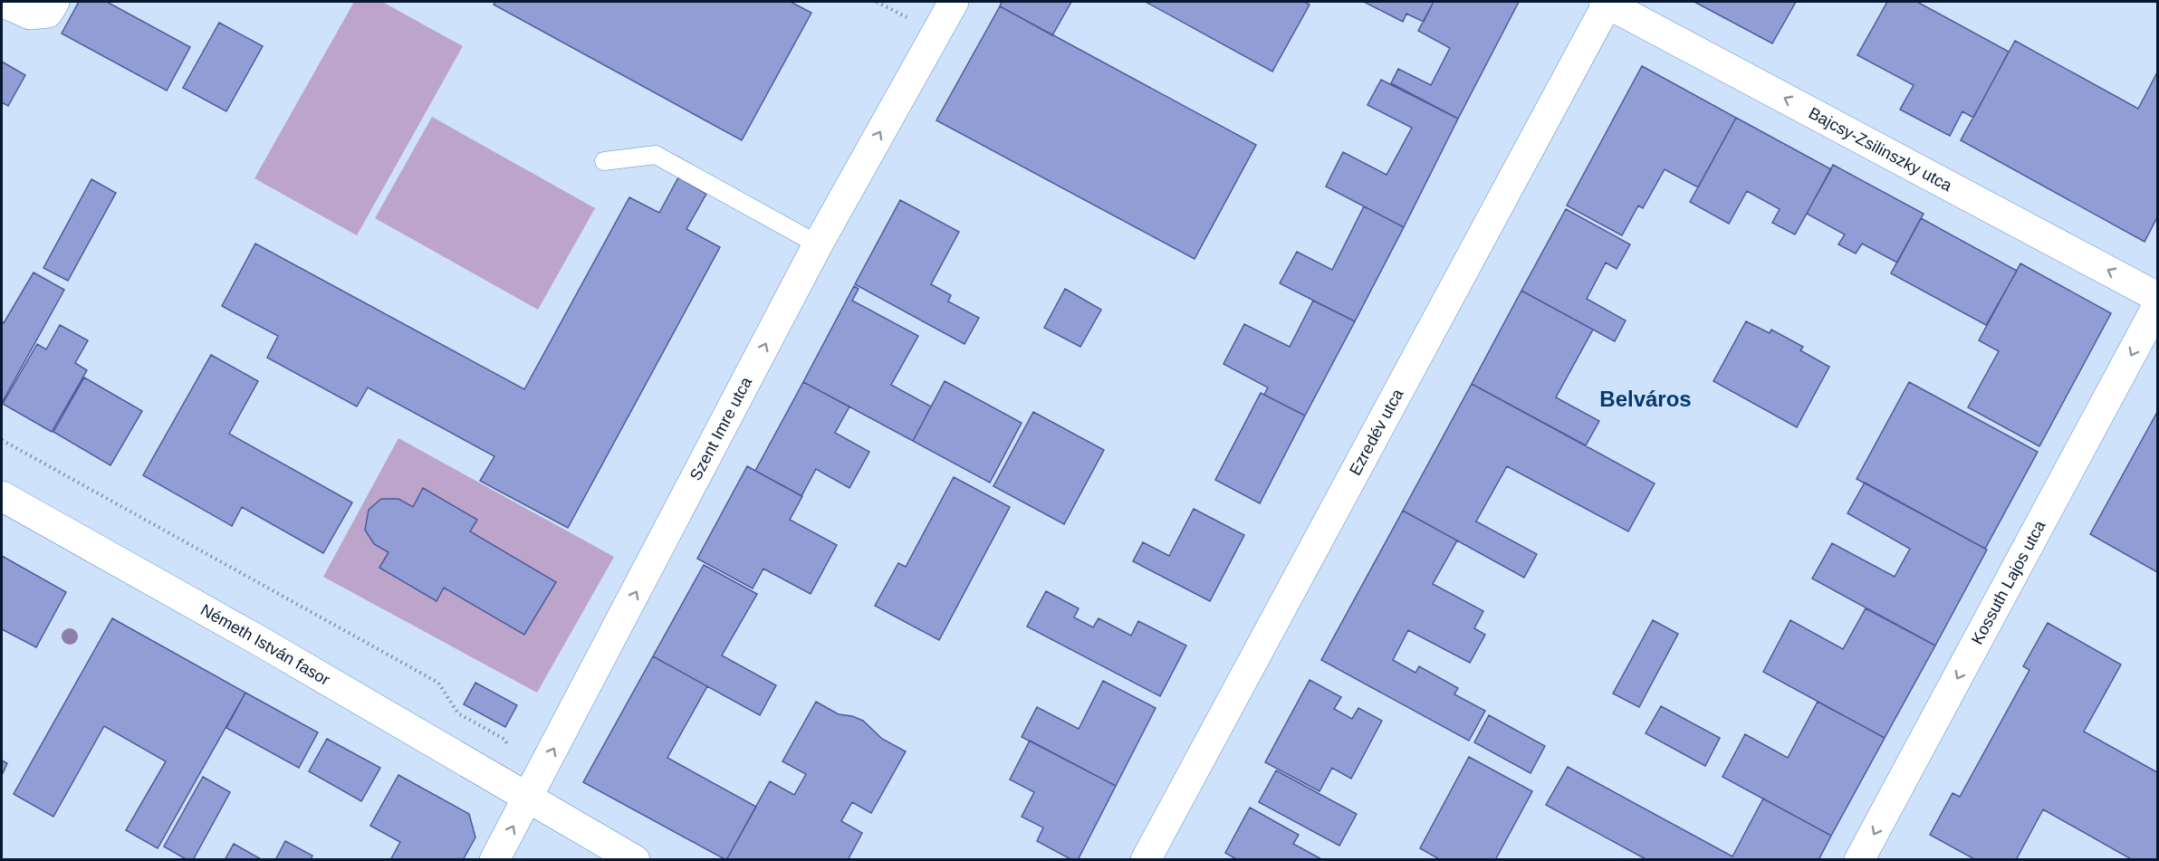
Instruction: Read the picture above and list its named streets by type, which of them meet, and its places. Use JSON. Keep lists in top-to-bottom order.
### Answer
{
  "streets": {
    "street": [
      "Bajcsy-Zsilinszky utca",
      "Szent Imre utca",
      "Ezredév utca",
      "Kossuth Lajos utca",
      "Németh István fasor"
    ]
  },
  "crossings": [
    ["Bajcsy-Zsilinszky utca", "Ezredév utca"],
    ["Szent Imre utca", "Németh István fasor"]
  ],
  "one_way": ["Bajcsy-Zsilinszky utca", "Szent Imre utca", "Kossuth Lajos utca"],
  "districts": ["Belváros"]
}
